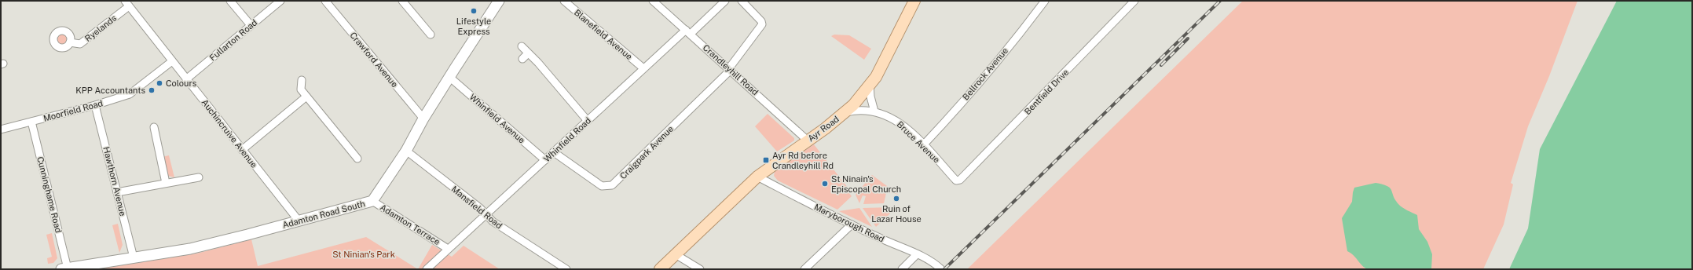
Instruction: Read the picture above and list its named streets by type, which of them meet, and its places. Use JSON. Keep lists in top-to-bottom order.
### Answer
{
  "streets": {
    "main road": ["Ayr Road"],
    "street": [
      "Ryelands",
      "Blanefield Avenue",
      "Fullarton Road",
      "Crawford Avenue",
      "Crandleyhill Road",
      "Bellrock Avenue",
      "Bentfield Drive",
      "Moorfield Road",
      "Whinfield Avenue",
      "Auchincruive Avenue",
      "Whinfield Road",
      "Bruce Avenue",
      "Craigpark Avenue",
      "Hawthorn Avenue",
      "Cunninghame Road",
      "Mansfield Road",
      "Adamton Road South",
      "Maryborough Road",
      "Adamton Terrace"
    ]
  },
  "crossings": [
    ["Ryelands", "Auchincruive Avenue"],
    ["Blanefield Avenue", "Whinfield Road"],
    ["Fullarton Road", "Auchincruive Avenue"],
    ["Crawford Avenue", "Adamton Road South"],
    ["Crandleyhill Road", "Ayr Road"],
    ["Crandleyhill Road", "Whinfield Road"],
    ["Crandleyhill Road", "Craigpark Avenue"],
    ["Bellrock Avenue", "Bruce Avenue"],
    ["Bentfield Drive", "Bruce Avenue"],
    ["Moorfield Road", "Auchincruive Avenue"],
    ["Moorfield Road", "Hawthorn Avenue"],
    ["Moorfield Road", "Cunninghame Road"],
    ["Whinfield Avenue", "Whinfield Road"],
    ["Whinfield Avenue", "Adamton Road South"],
    ["Ayr Road", "Bruce Avenue"],
    ["Ayr Road", "Maryborough Road"],
    ["Auchincruive Avenue", "Adamton Road South"],
    ["Whinfield Road", "Craigpark Avenue"],
    ["Whinfield Road", "Mansfield Road"],
    ["Whinfield Road", "Adamton Terrace"],
    ["Hawthorn Avenue", "Adamton Road South"],
    ["Cunninghame Road", "Adamton Road South"],
    ["Mansfield Road", "Adamton Road South"],
    ["Adamton Road South", "Adamton Terrace"]
  ],
  "parks": ["St Ninian's Park"],
  "places": {
    "other": [
      "Lifestyle Express",
      "Colours",
      "KPP Accountants",
      "St Ninain's Episcopal Church",
      "Ruin of Lazar House"
    ],
    "transit": ["Ayr Rd before Crandleyhill Rd"]
  }
}
